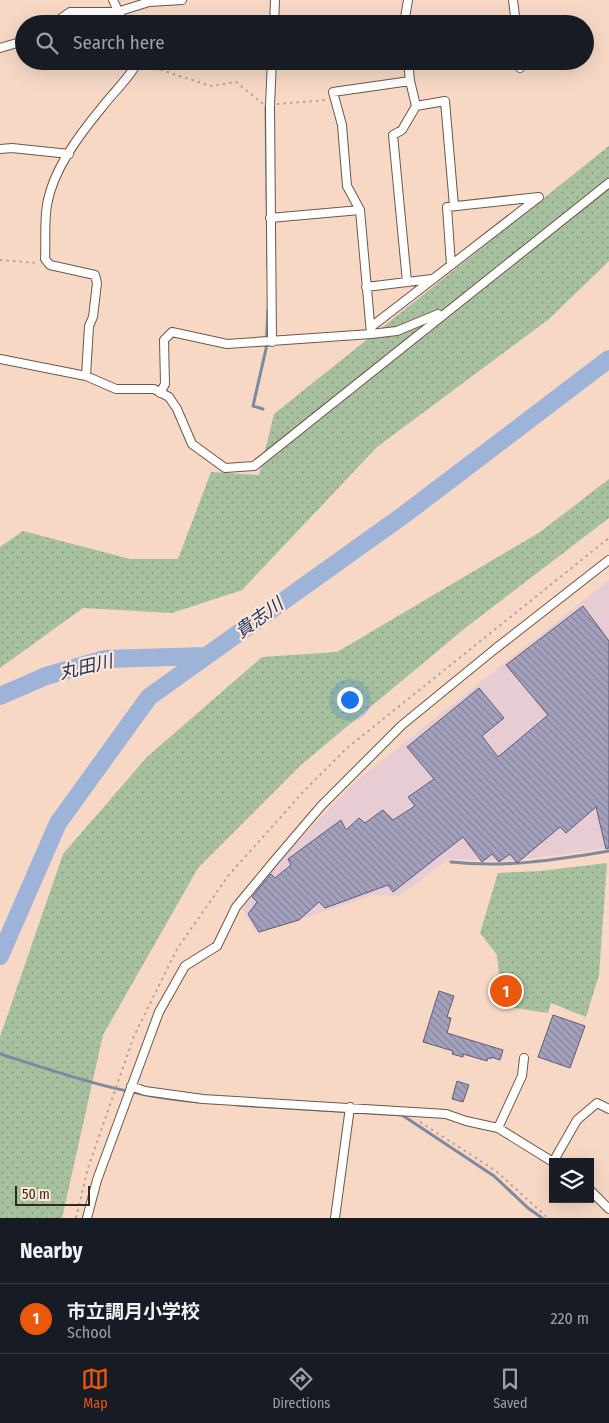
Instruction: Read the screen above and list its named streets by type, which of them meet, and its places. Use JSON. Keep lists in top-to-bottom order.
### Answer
{
  "water": ["貴志川", "丸田川"],
  "scale_bar": "50 m",
  "page": {
    "search": "Search here",
    "pins": "1",
    "scale": "50 m",
    "heading": "Nearby",
    "list": [
      {
        "mark": "1",
        "name": "市立調月小学校",
        "note": "School",
        "value": "220 m"
      }
    ],
    "nav": ["Map", "Directions", "Saved"]
  }
}
